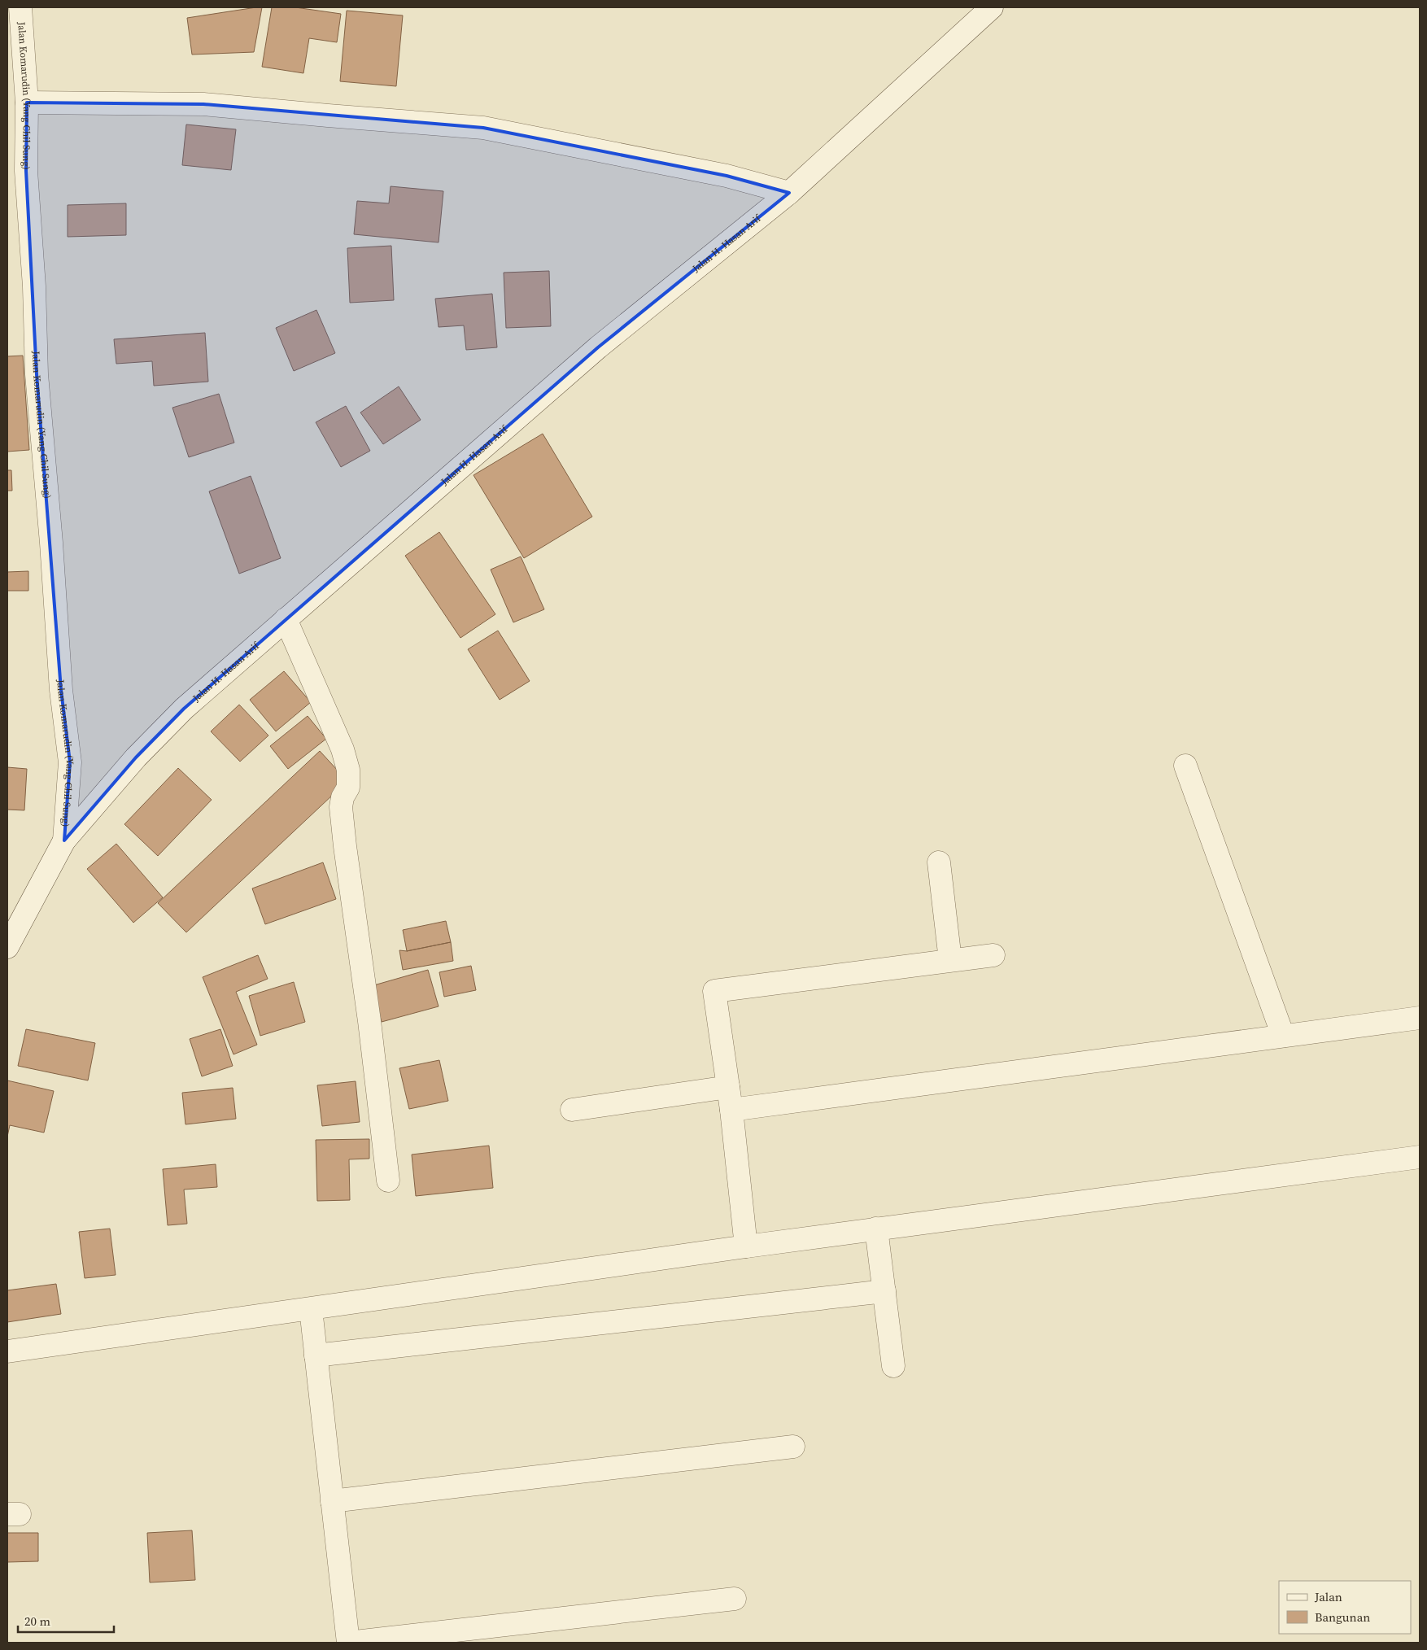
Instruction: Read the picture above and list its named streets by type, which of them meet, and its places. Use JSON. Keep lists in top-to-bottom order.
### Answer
{
  "streets": {
    "street": ["Jalan Komarudin (Yang Chil Sung)", "Jalan H. Hasan Arif"]
  },
  "crossings": [
    ["Jalan Komarudin (Yang Chil Sung)", "Jalan H. Hasan Arif"]
  ],
  "legend": ["Jalan", "Bangunan"],
  "scale_bar": "20 m"
}
